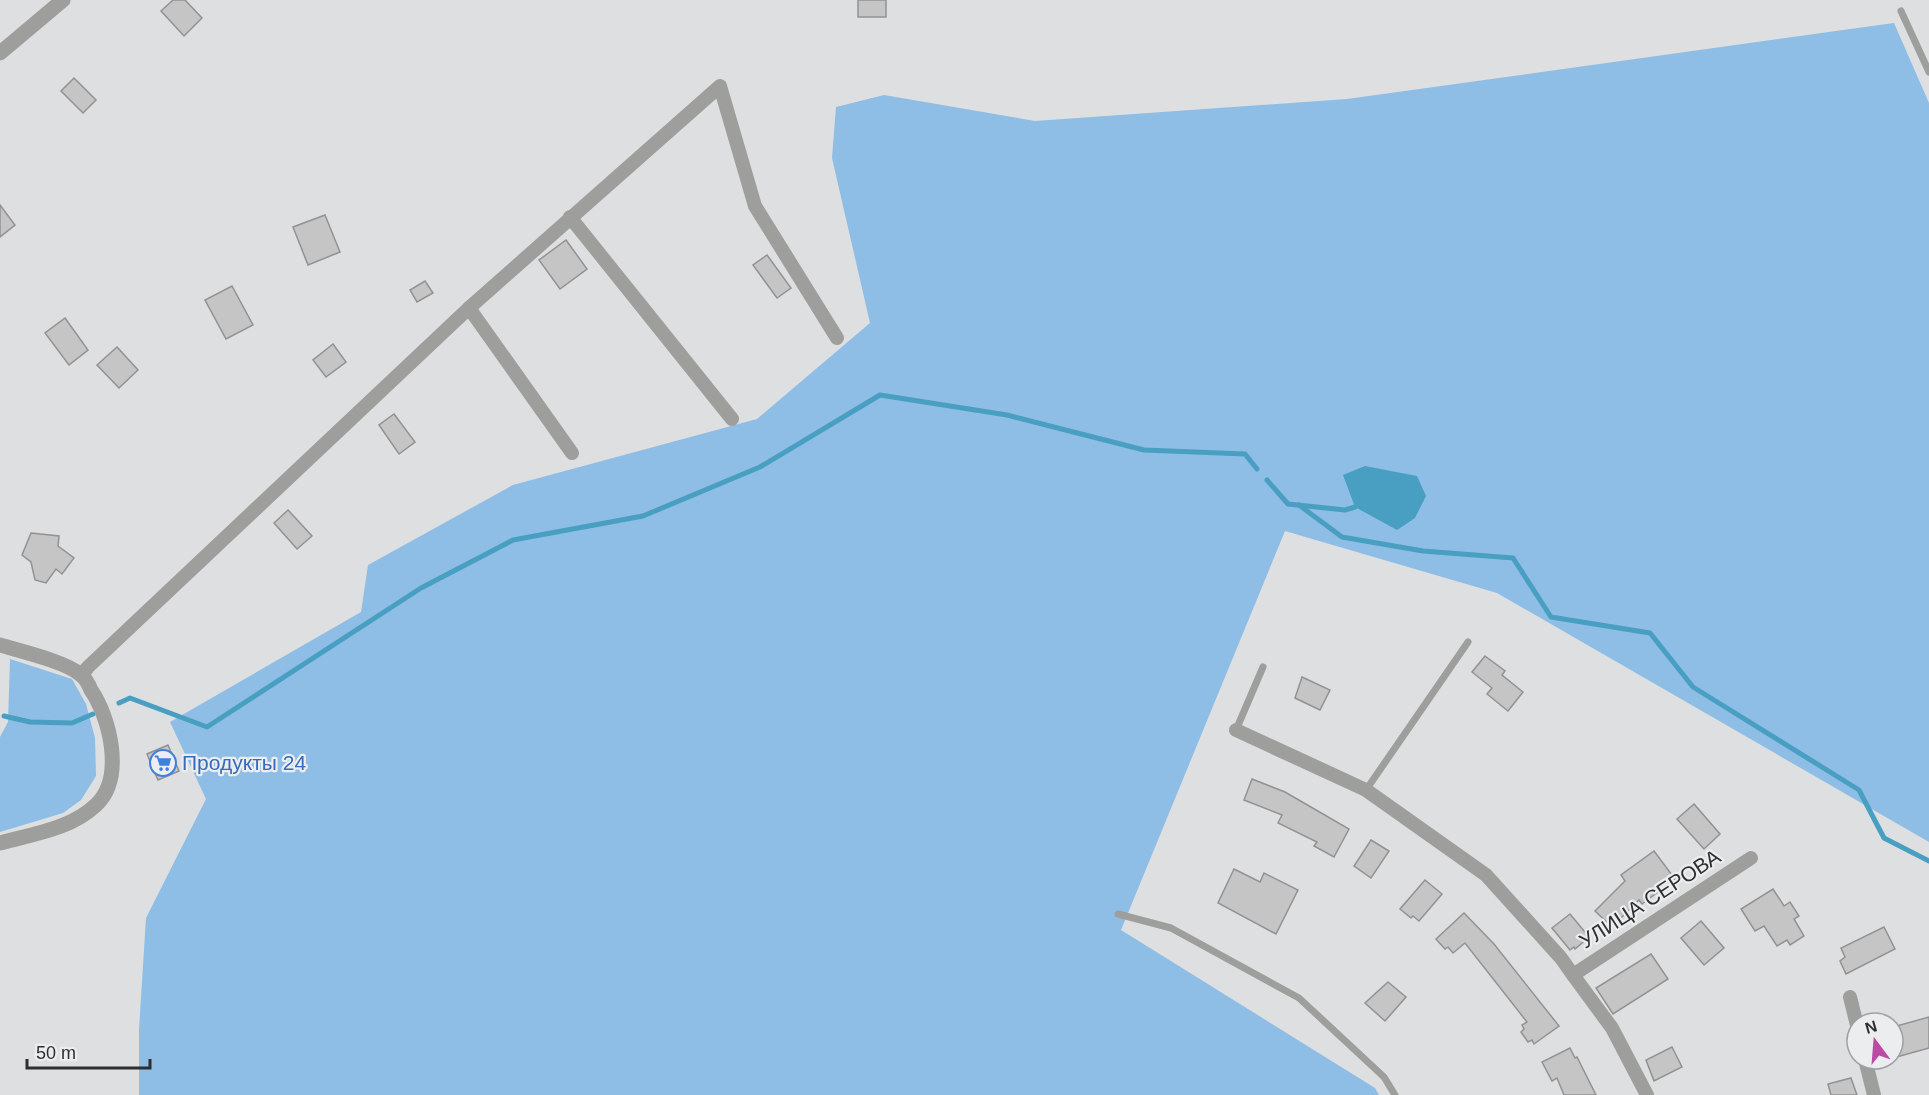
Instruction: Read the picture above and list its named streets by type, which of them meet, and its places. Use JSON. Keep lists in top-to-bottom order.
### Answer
{
  "streets": {
    "street": ["УЛИЦА СЕРОВА"]
  },
  "places": {
    "supermarket": ["Продукты 24"]
  },
  "scale_bar": "50 m",
  "north": "top"
}
